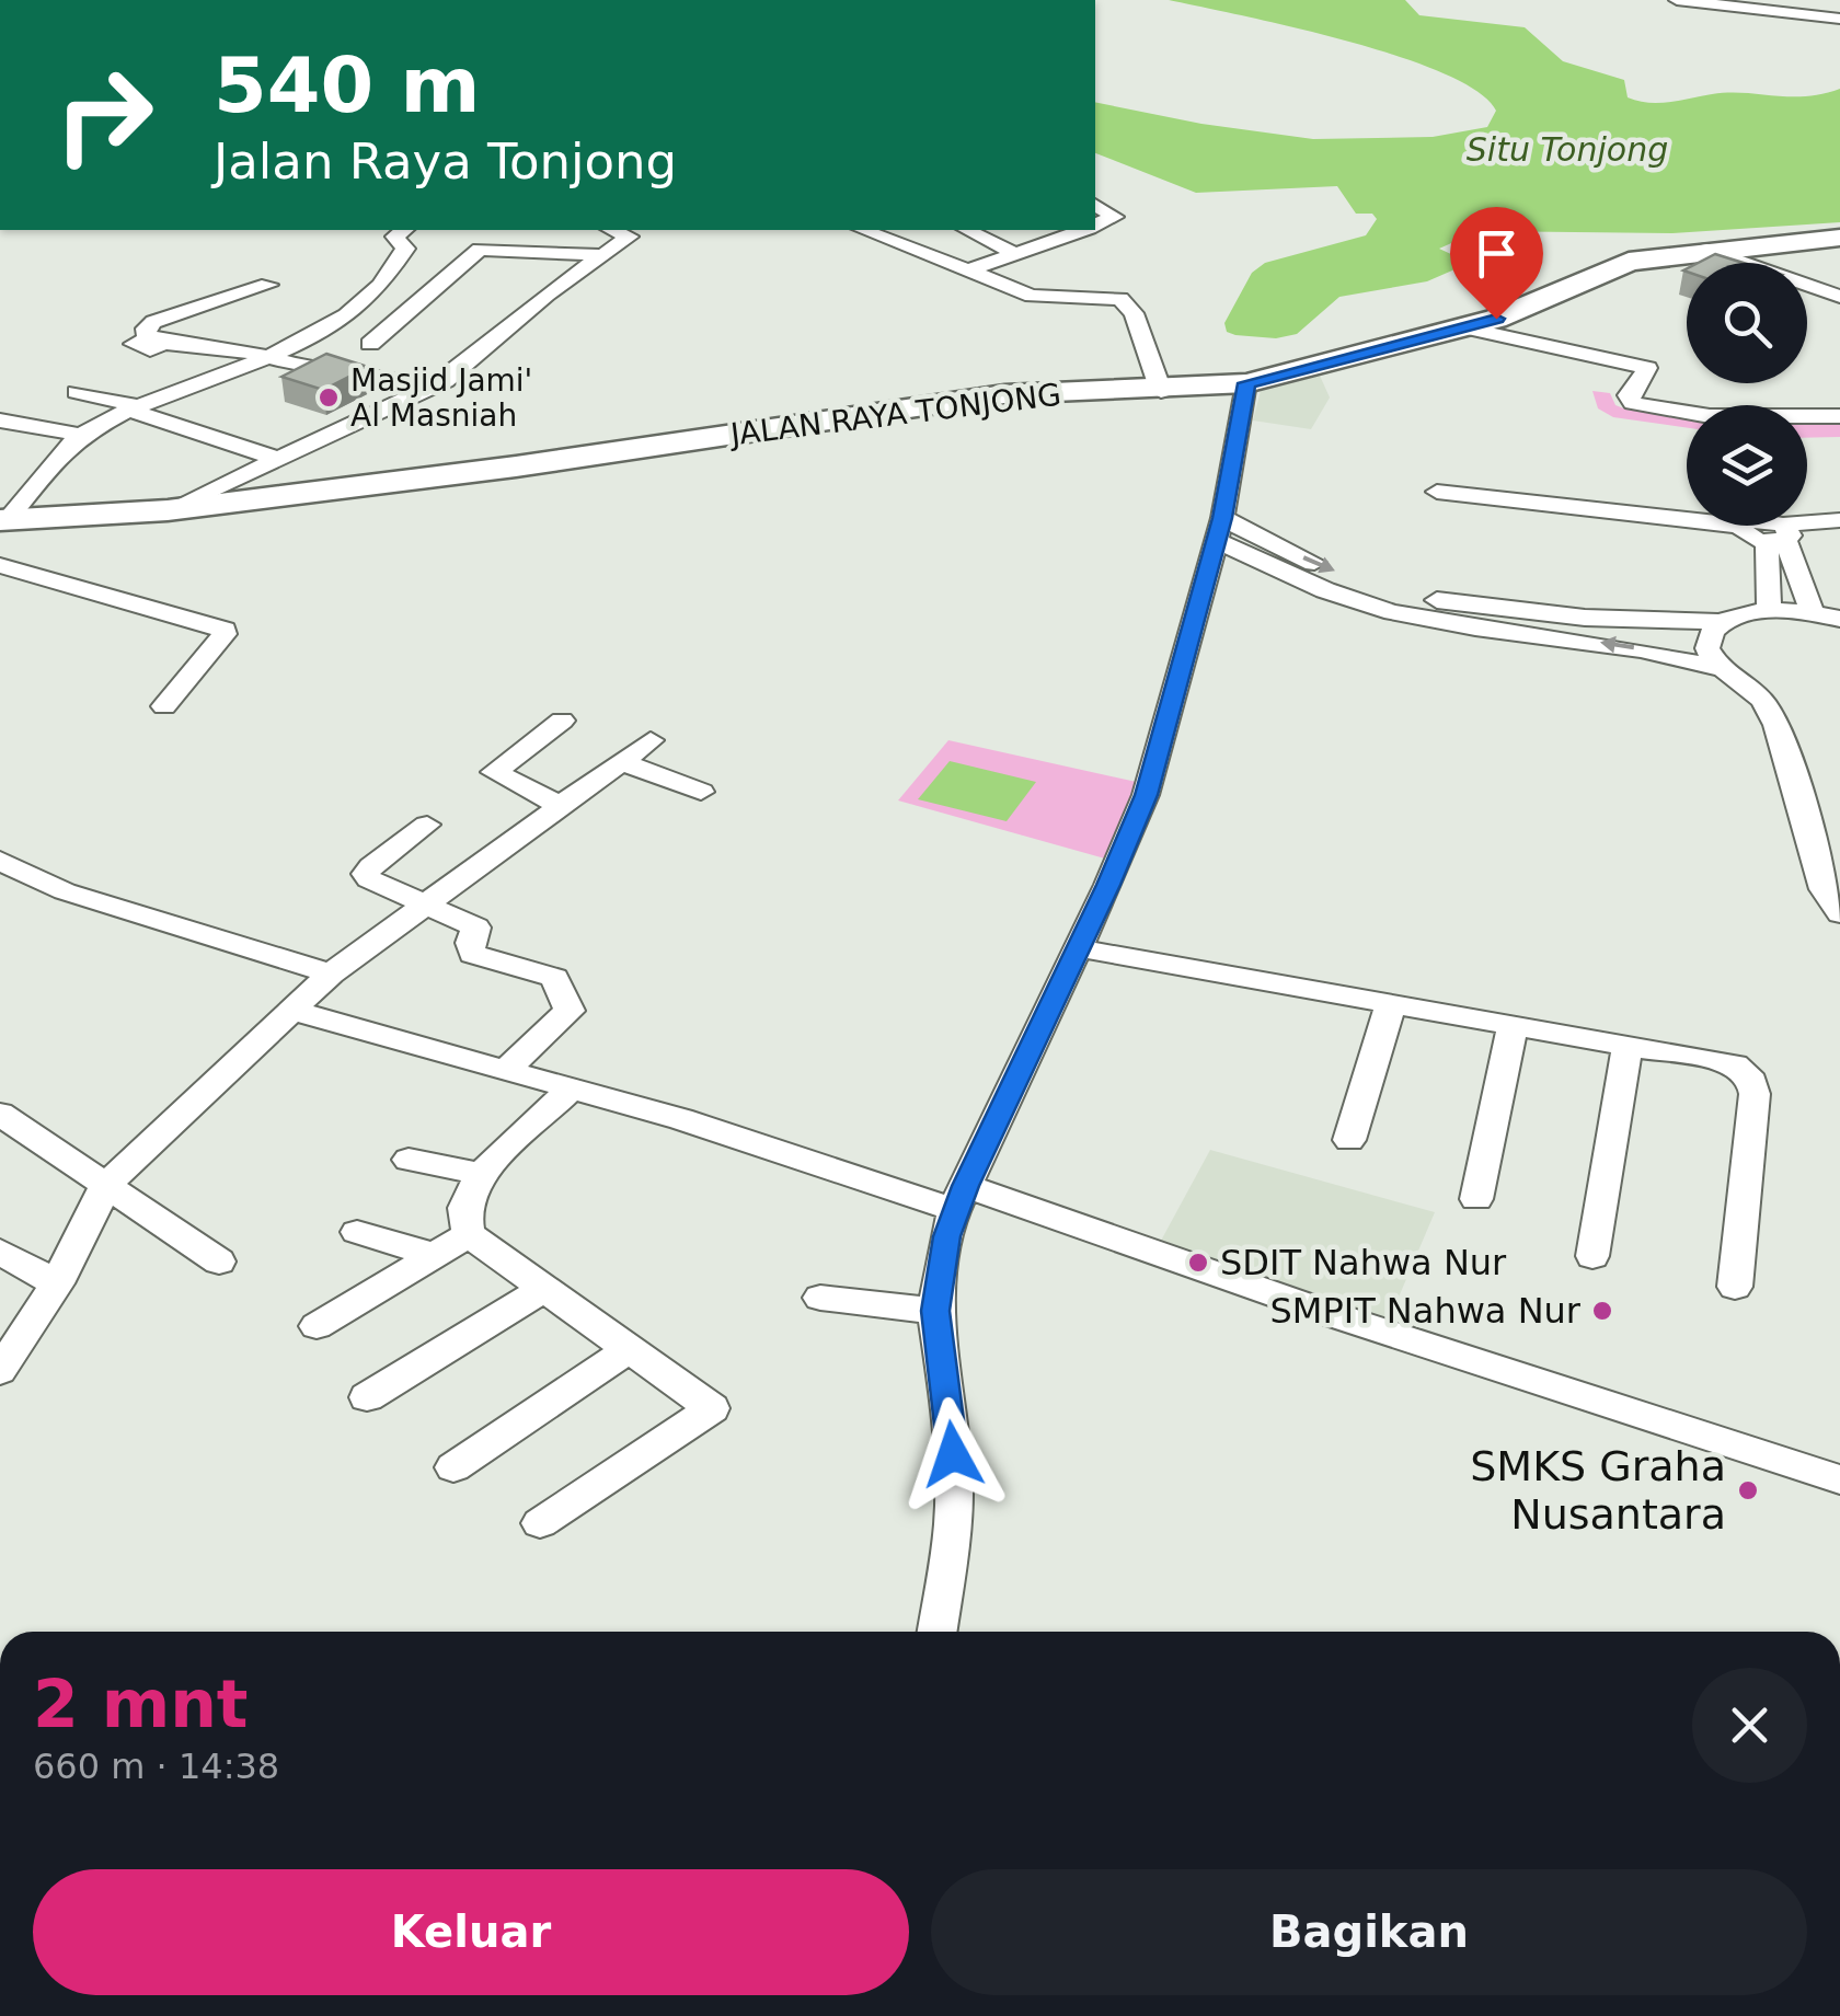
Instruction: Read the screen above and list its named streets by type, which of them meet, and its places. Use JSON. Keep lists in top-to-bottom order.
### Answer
{
  "streets": {
    "main road": ["JALAN RAYA TONJONG"]
  },
  "water": ["Situ Tonjong"],
  "places": [
    "Masjid Jami' Al Masniah",
    "SDIT Nahwa Nur",
    "SMPIT Nahwa Nur",
    "SMKS Graha Nusantara"
  ],
  "page": {
    "turn": ["540 m", "Jalan Raya Tonjong"],
    "heading": ["2 mnt", "660 m · 14:38"],
    "buttons": ["Keluar", "Bagikan"]
  }
}
